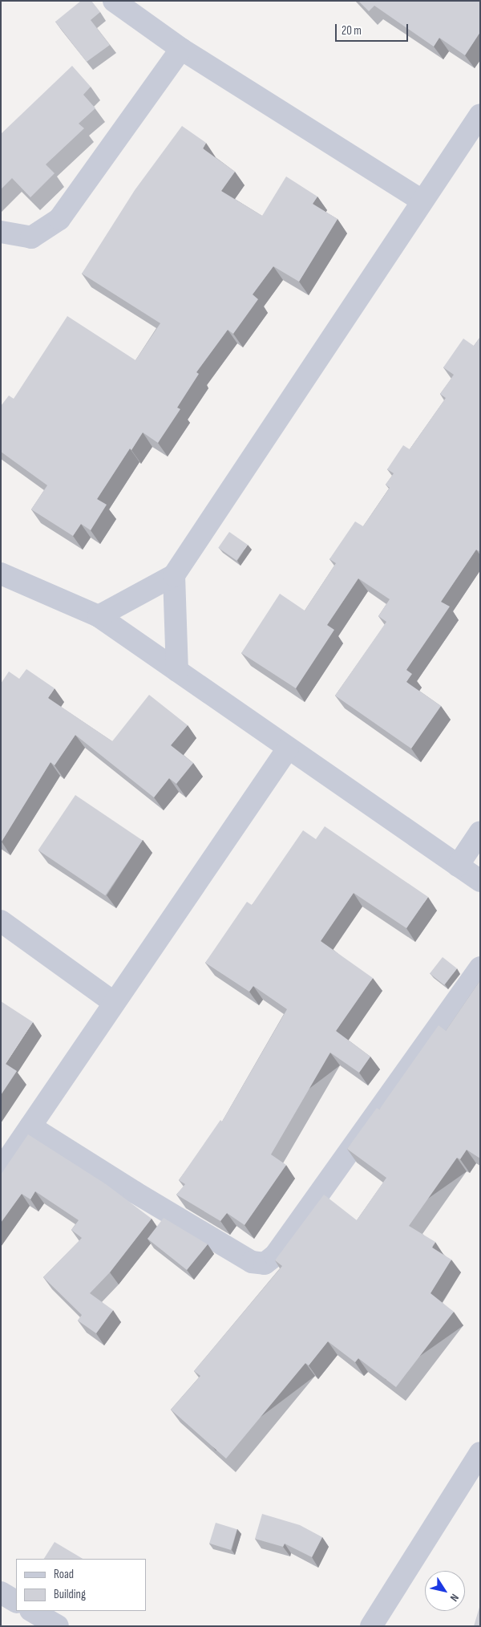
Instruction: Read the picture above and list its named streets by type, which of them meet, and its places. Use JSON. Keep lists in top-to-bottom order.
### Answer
{
  "legend": ["Road", "Building"],
  "scale_bar": "20 m",
  "north": "bottom right"
}
